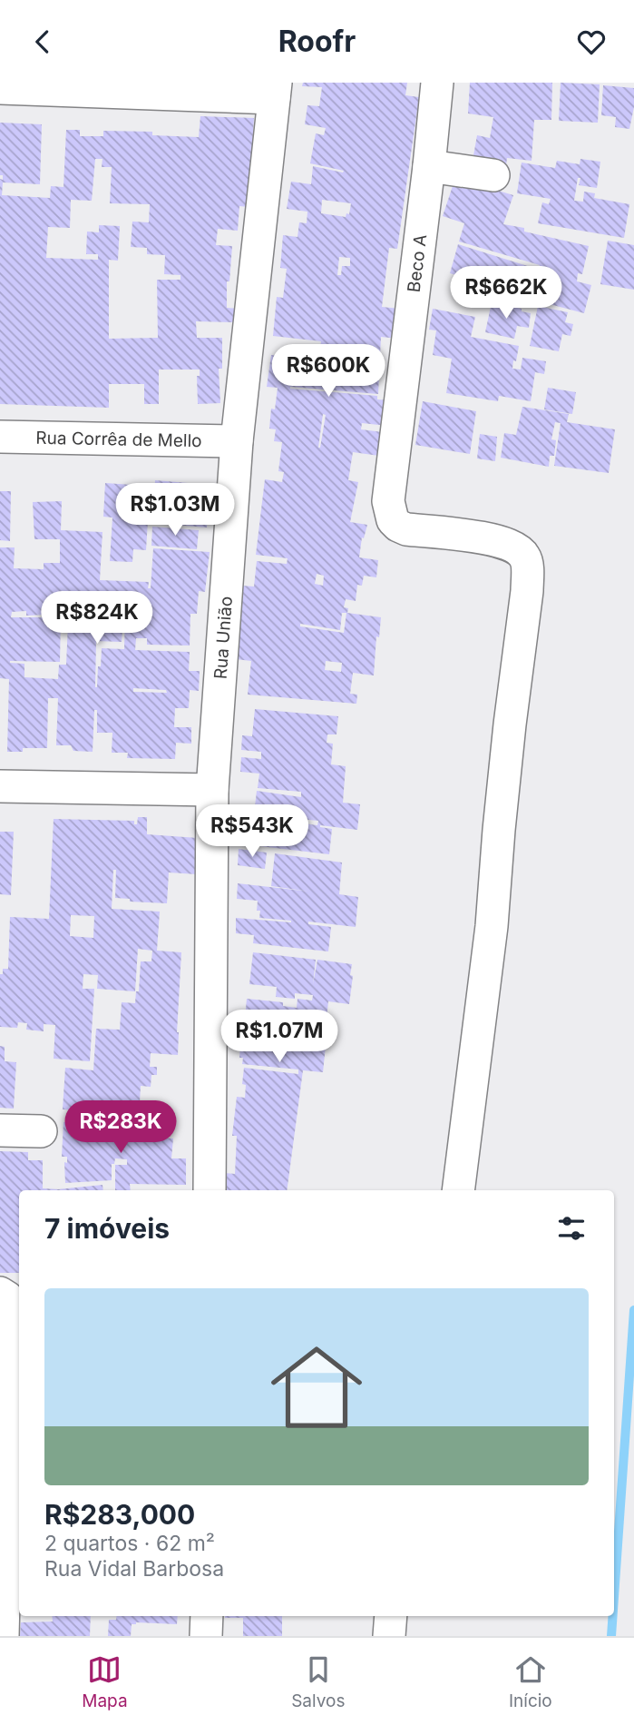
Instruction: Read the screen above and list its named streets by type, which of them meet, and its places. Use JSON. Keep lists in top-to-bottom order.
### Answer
{
  "streets": {
    "street": ["Beco A", "Rua Corrêa de Mello", "Rua União"]
  },
  "crossings": [
    ["Rua Corrêa de Mello", "Rua União"]
  ],
  "page": {
    "header": "Roofr",
    "price": [
      "R$662K",
      "R$600K",
      "R$1.03M",
      "R$824K",
      "R$543K",
      "R$1.07M",
      "R$283K"
    ],
    "heading": "7 imóveis",
    "list": [
      {
        "name": "R$283,000",
        "note": "2 quartos · 62 m² · Rua Vidal Barbosa"
      }
    ],
    "tabs": ["Mapa", "Salvos", "Início"]
  }
}
